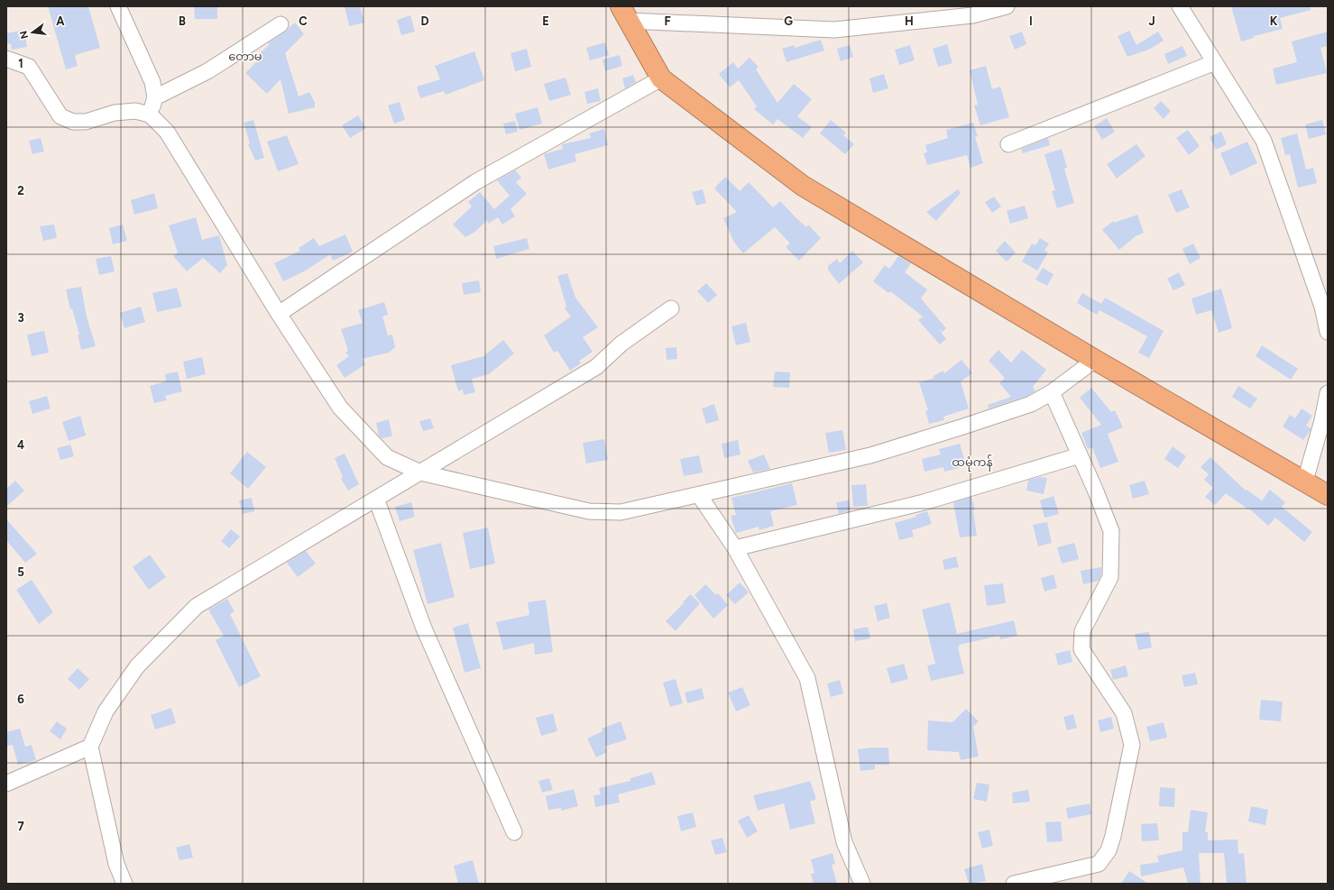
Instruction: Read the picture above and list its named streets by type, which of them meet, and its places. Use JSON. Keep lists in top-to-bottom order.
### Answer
{
  "districts": ["တောမ", "ထမုံကန်"],
  "north": "left",
  "grid": {
    "columns": [
      "A",
      "B",
      "C",
      "D",
      "E",
      "F",
      "G",
      "H",
      "I",
      "J",
      "K"
    ],
    "rows": [
      "1",
      "2",
      "3",
      "4",
      "5",
      "6",
      "7"
    ]
  }
}
